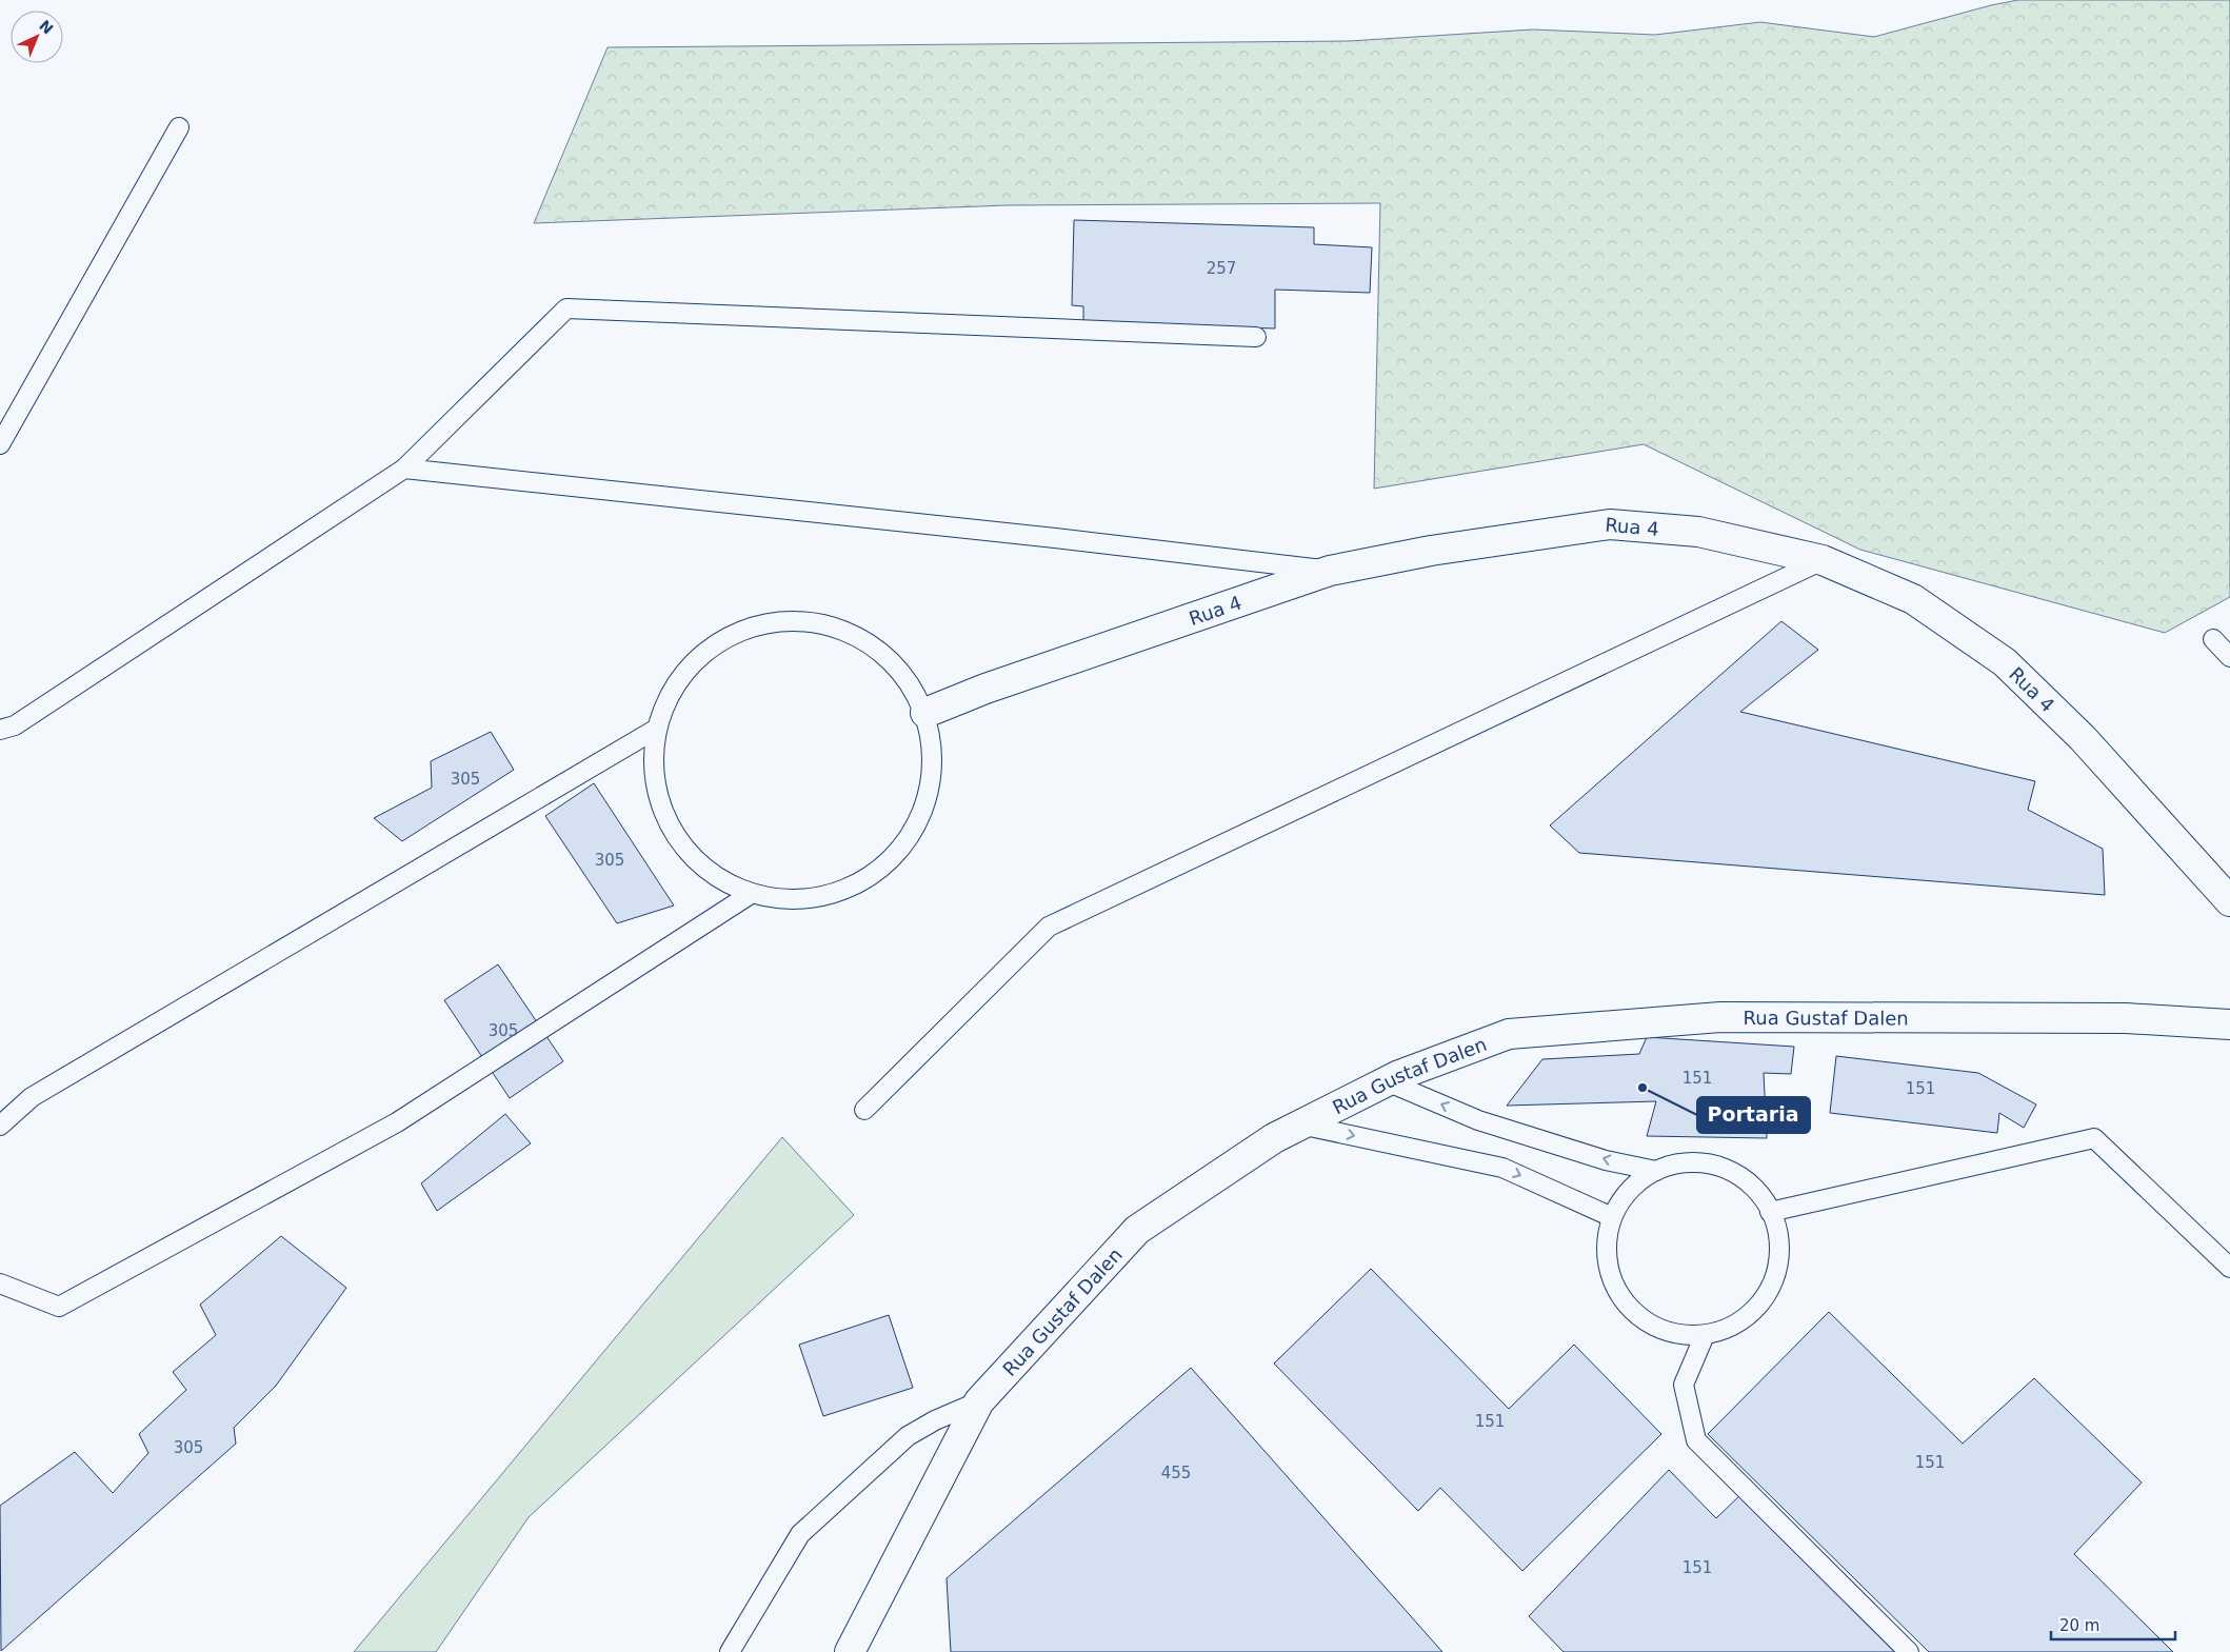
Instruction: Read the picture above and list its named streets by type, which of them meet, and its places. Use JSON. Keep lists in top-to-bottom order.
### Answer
{
  "streets": {
    "street": ["Rua 4", "Rua Gustaf Dalen"]
  },
  "places": ["Portaria"],
  "house_numbers": [
    "257",
    "305",
    "305",
    "305",
    "151",
    "151",
    "151",
    "305",
    "151",
    "455",
    "151"
  ],
  "scale_bar": "20 m",
  "north": "top right"
}
